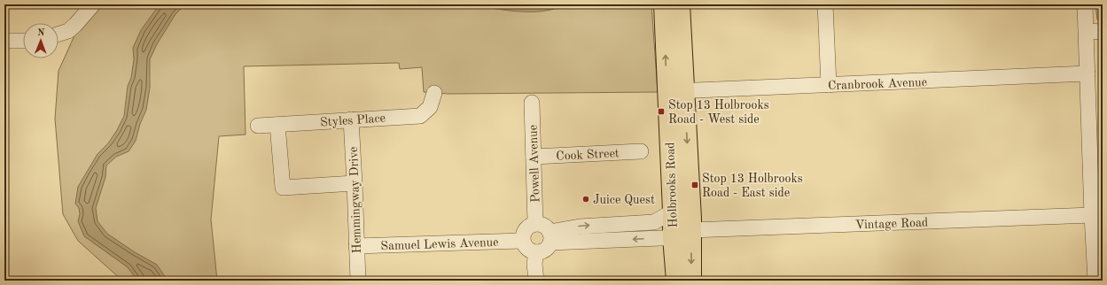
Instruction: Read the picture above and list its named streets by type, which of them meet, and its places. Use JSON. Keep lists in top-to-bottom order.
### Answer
{
  "streets": {
    "main road": ["Holbrooks Road"],
    "street": [
      "Cranbrook Avenue",
      "Styles Place",
      "Cook Street",
      "Powell Avenue",
      "Hemmingway Drive",
      "Vintage Road",
      "Samuel Lewis Avenue"
    ]
  },
  "crossings": [
    ["Cranbrook Avenue", "Holbrooks Road"],
    ["Styles Place", "Hemmingway Drive"],
    ["Cook Street", "Powell Avenue"],
    ["Powell Avenue", "Samuel Lewis Avenue"],
    ["Holbrooks Road", "Vintage Road"],
    ["Hemmingway Drive", "Samuel Lewis Avenue"]
  ],
  "places": {
    "transit": ["Stop 13 Holbrooks Road - West side", "Stop 13 Holbrooks Road - East side"],
    "other": ["Juice Quest"]
  },
  "north": "top"
}
